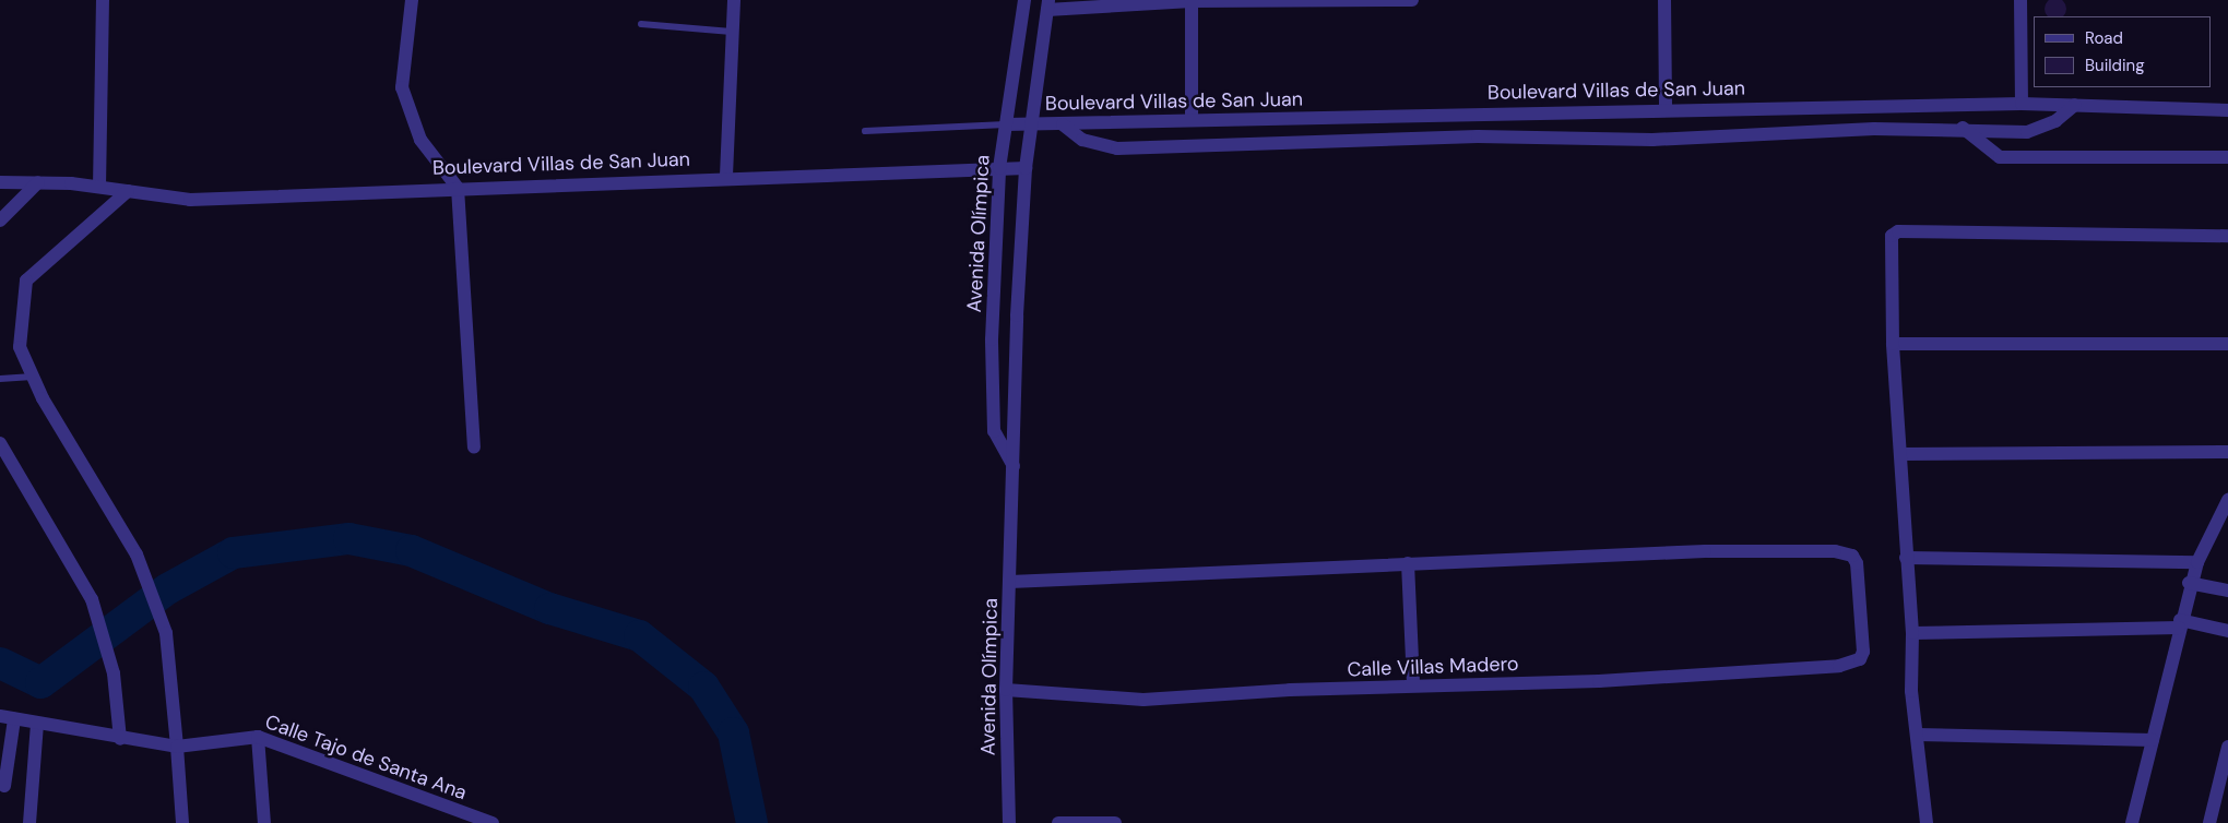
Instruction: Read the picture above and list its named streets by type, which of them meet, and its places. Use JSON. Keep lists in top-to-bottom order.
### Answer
{
  "streets": {
    "street": [
      "Boulevard Villas de San Juan",
      "Avenida Olímpica",
      "Calle Villas Madero",
      "Calle Tajo de Santa Ana"
    ]
  },
  "crossings": [
    ["Boulevard Villas de San Juan", "Avenida Olímpica"],
    ["Avenida Olímpica", "Calle Villas Madero"]
  ],
  "legend": ["Road", "Building"]
}
